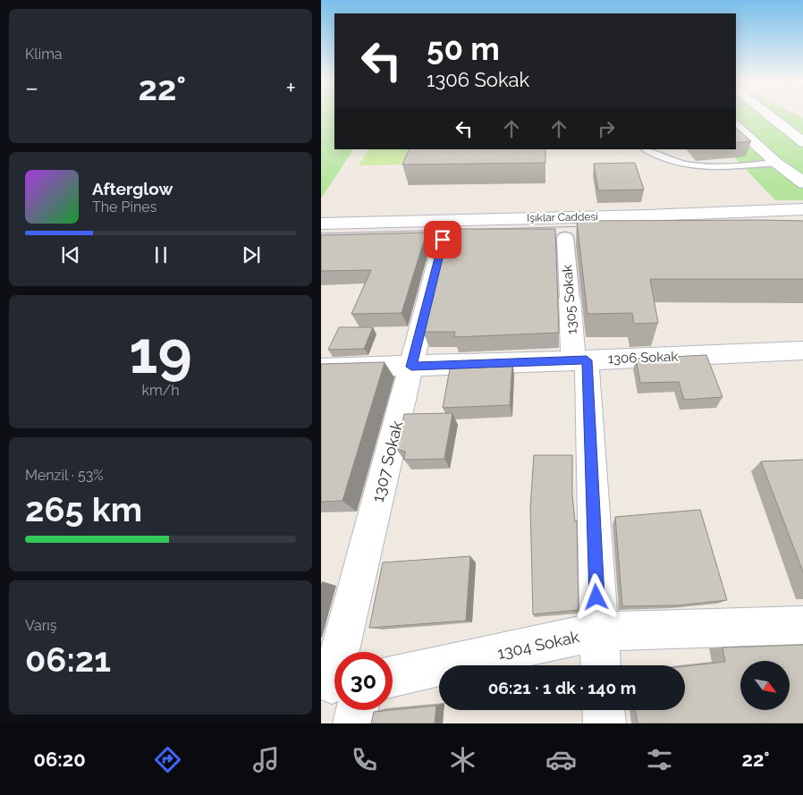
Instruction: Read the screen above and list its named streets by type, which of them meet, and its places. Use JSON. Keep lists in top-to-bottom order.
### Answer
{
  "streets": {
    "street": [
      "Işıklar Caddesi",
      "1305 Sokak",
      "1306 Sokak",
      "1307 Sokak",
      "1304 Sokak"
    ]
  },
  "crossings": [
    ["1305 Sokak", "1306 Sokak"],
    ["1305 Sokak", "1304 Sokak"],
    ["1306 Sokak", "1307 Sokak"]
  ],
  "north": "bottom right",
  "page": {
    "tile": [
      "Klima",
      ["19", "km/h"],
      ["Menzil · 53%", "265 km"],
      ["Varış", "06:21"]
    ],
    "turn": ["50 m", "1306 Sokak"],
    "heat": ["−", "22°", "+"],
    "song": ["Afterglow", "The Pines"],
    "limit": "30",
    "trip": "06:21 · 1 dk · 140 m",
    "tabs": ["06:20", "22°"]
  }
}
